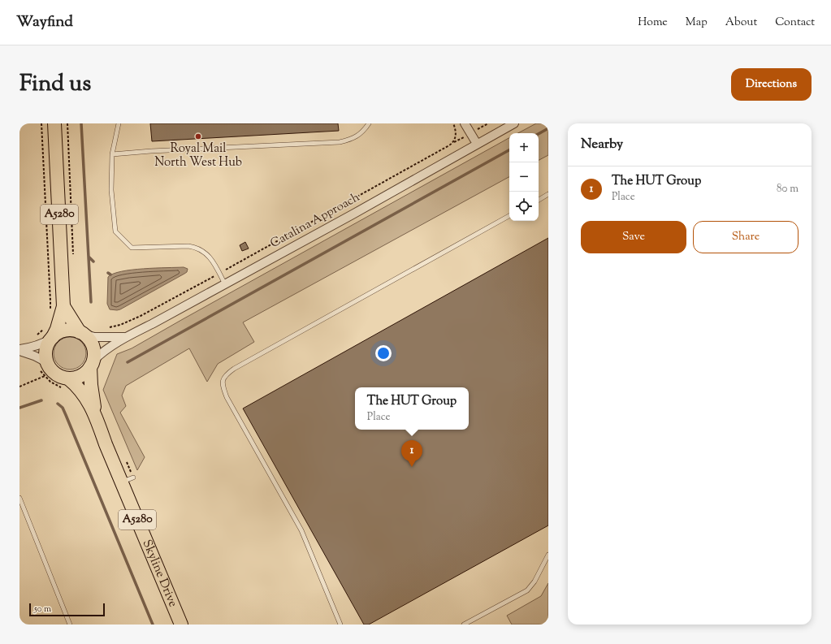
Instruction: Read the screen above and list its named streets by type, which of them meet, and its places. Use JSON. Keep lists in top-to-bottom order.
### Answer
{
  "streets": {
    "main road": ["A5280", "Skyline Drive"],
    "street": ["Catalina Approach"]
  },
  "crossings": [
    ["A5280", "Catalina Approach"],
    ["A5280", "Skyline Drive"],
    ["Catalina Approach", "Skyline Drive"]
  ],
  "places": ["Royal Mail North West Hub"],
  "scale_bar": "50 m",
  "page": {
    "header": "Wayfind",
    "nav": [
      "Home",
      "Map",
      "About",
      "Contact"
    ],
    "title": "Find us",
    "buttons": [
      "Directions",
      ["Save", "Share"]
    ],
    "heading": "Nearby",
    "map_buttons": ["+", "−"],
    "list": [
      {
        "mark": "1",
        "name": "The HUT Group",
        "note": "Place",
        "value": "80 m"
      }
    ],
    "popup": ["The HUT Group", "Place"],
    "pins": "1",
    "scale": "50 m"
  }
}
